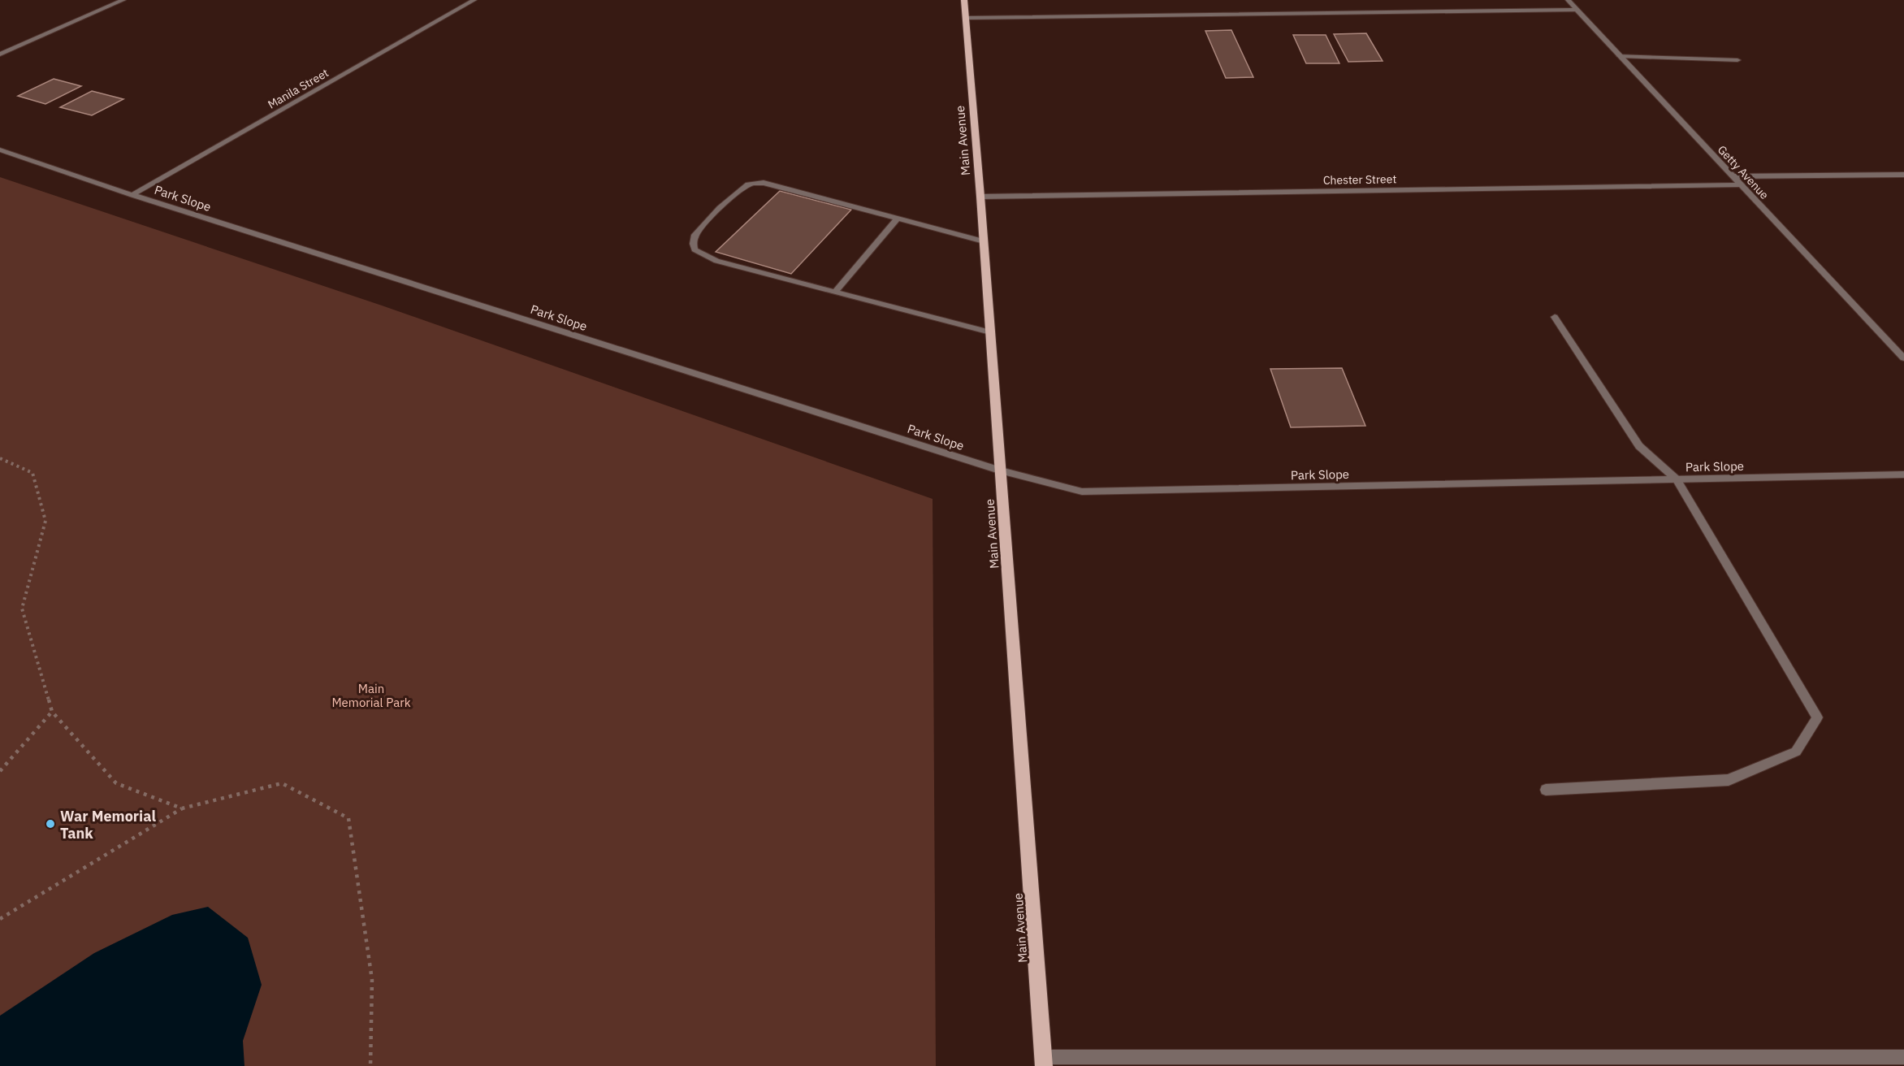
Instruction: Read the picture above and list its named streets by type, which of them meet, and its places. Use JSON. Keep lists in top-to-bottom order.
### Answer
{
  "streets": {
    "main road": ["Main Avenue"],
    "street": [
      "Manila Street",
      "Getty Avenue",
      "Chester Street",
      "Park Slope"
    ]
  },
  "crossings": [
    ["Manila Street", "Park Slope"],
    ["Main Avenue", "Chester Street"],
    ["Main Avenue", "Park Slope"],
    ["Getty Avenue", "Chester Street"]
  ],
  "parks": ["Main Memorial Park"],
  "places": ["War Memorial Tank"]
}
